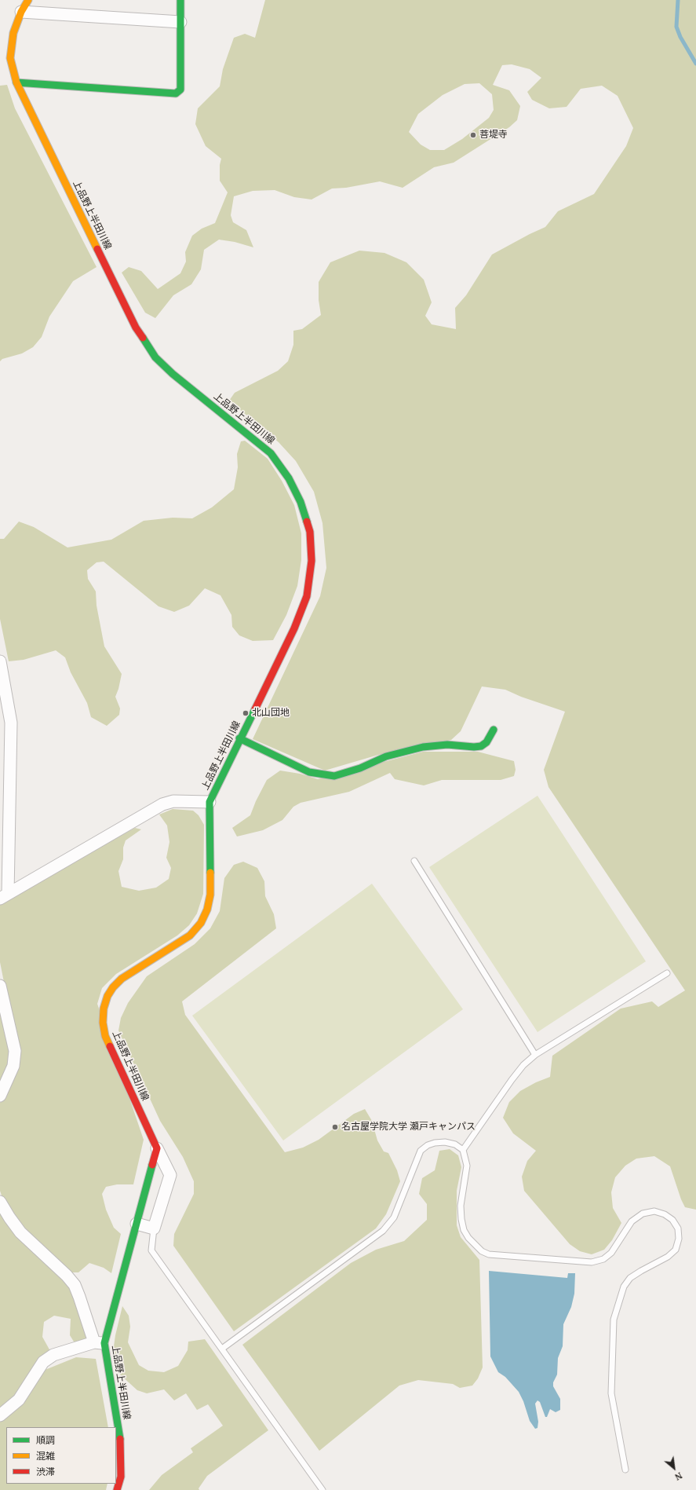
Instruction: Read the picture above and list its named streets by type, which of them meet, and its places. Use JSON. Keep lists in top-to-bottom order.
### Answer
{
  "streets": {
    "street": ["上品野上半田川線"]
  },
  "places": ["菩堤寺", "北山団地", "名古屋学院大学 瀬戸キャンパス"],
  "legend": ["順調", "混雑", "渋滞"],
  "north": "bottom right"
}
